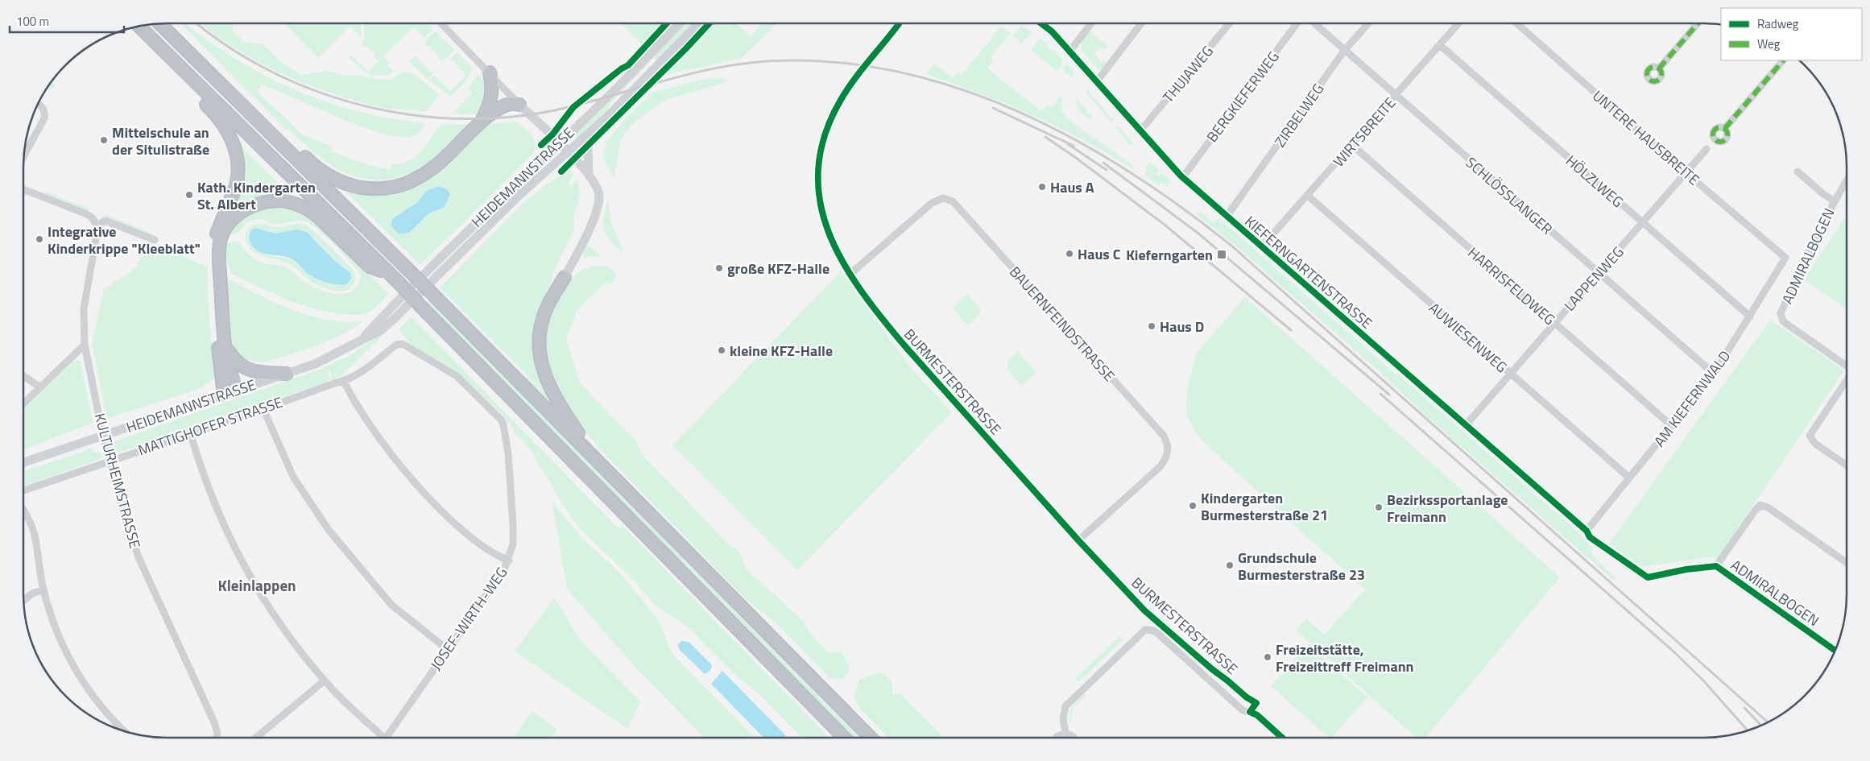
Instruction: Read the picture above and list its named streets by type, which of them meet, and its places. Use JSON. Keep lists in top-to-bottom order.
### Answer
{
  "streets": {
    "main road": ["HEIDEMANNSTRASSE"],
    "street": [
      "THUJAWEG",
      "BERGKIEFERWEG",
      "ZIRBELWEG",
      "WIRTSBREITE",
      "UNTERE HAUSBREITE",
      "HÖLZLWEG",
      "SCHLÖSSLANGER",
      "ADMIRALBOGEN",
      "KIEFERNGARTENSTRASSE",
      "LAPPENWEG",
      "HARRISFELDWEG",
      "BAUERNFEINDSTRASSE",
      "AUWIESENWEG",
      "BURMESTERSTRASSE",
      "AM KIEFERNWALD",
      "MATTIGHOFER STRASSE",
      "KULTURHEIMSTRASSE",
      "JOSEF-WIRTH-WEG"
    ]
  },
  "crossings": [
    ["THUJAWEG", "KIEFERNGARTENSTRASSE"],
    ["BERGKIEFERWEG", "KIEFERNGARTENSTRASSE"],
    ["ZIRBELWEG", "SCHLÖSSLANGER"],
    ["ZIRBELWEG", "KIEFERNGARTENSTRASSE"],
    ["WIRTSBREITE", "HÖLZLWEG"],
    ["WIRTSBREITE", "SCHLÖSSLANGER"],
    ["WIRTSBREITE", "KIEFERNGARTENSTRASSE"],
    ["WIRTSBREITE", "HARRISFELDWEG"],
    ["WIRTSBREITE", "AUWIESENWEG"],
    ["UNTERE HAUSBREITE", "LAPPENWEG"],
    ["UNTERE HAUSBREITE", "AM KIEFERNWALD"],
    ["HEIDEMANNSTRASSE", "KULTURHEIMSTRASSE"],
    ["HÖLZLWEG", "LAPPENWEG"],
    ["HÖLZLWEG", "AM KIEFERNWALD"],
    ["SCHLÖSSLANGER", "LAPPENWEG"],
    ["SCHLÖSSLANGER", "AM KIEFERNWALD"],
    ["ADMIRALBOGEN", "KIEFERNGARTENSTRASSE"],
    ["ADMIRALBOGEN", "AM KIEFERNWALD"],
    ["KIEFERNGARTENSTRASSE", "LAPPENWEG"],
    ["KIEFERNGARTENSTRASSE", "AM KIEFERNWALD"],
    ["LAPPENWEG", "HARRISFELDWEG"],
    ["LAPPENWEG", "AUWIESENWEG"],
    ["HARRISFELDWEG", "AM KIEFERNWALD"],
    ["BAUERNFEINDSTRASSE", "BURMESTERSTRASSE"],
    ["AUWIESENWEG", "AM KIEFERNWALD"],
    ["MATTIGHOFER STRASSE", "KULTURHEIMSTRASSE"],
    ["MATTIGHOFER STRASSE", "JOSEF-WIRTH-WEG"]
  ],
  "districts": ["Kleinlappen"],
  "places": {
    "other": [
      "Mittelschule an der Situlistraße",
      "Haus A",
      "Kath. Kindergarten St. Albert",
      "Integrative Kinderkrippe \"Kleeblatt\"",
      "Haus C",
      "große KFZ-Halle",
      "Haus D",
      "kleine KFZ-Halle",
      "Kindergarten Burmesterstraße 21",
      "Bezirkssportanlage Freimann",
      "Grundschule Burmesterstraße 23",
      "Freizeitstätte, Freizeittreff Freimann"
    ],
    "transit": ["Kieferngarten"]
  },
  "legend": ["Radweg", "Weg"],
  "scale_bar": "100 m"
}
